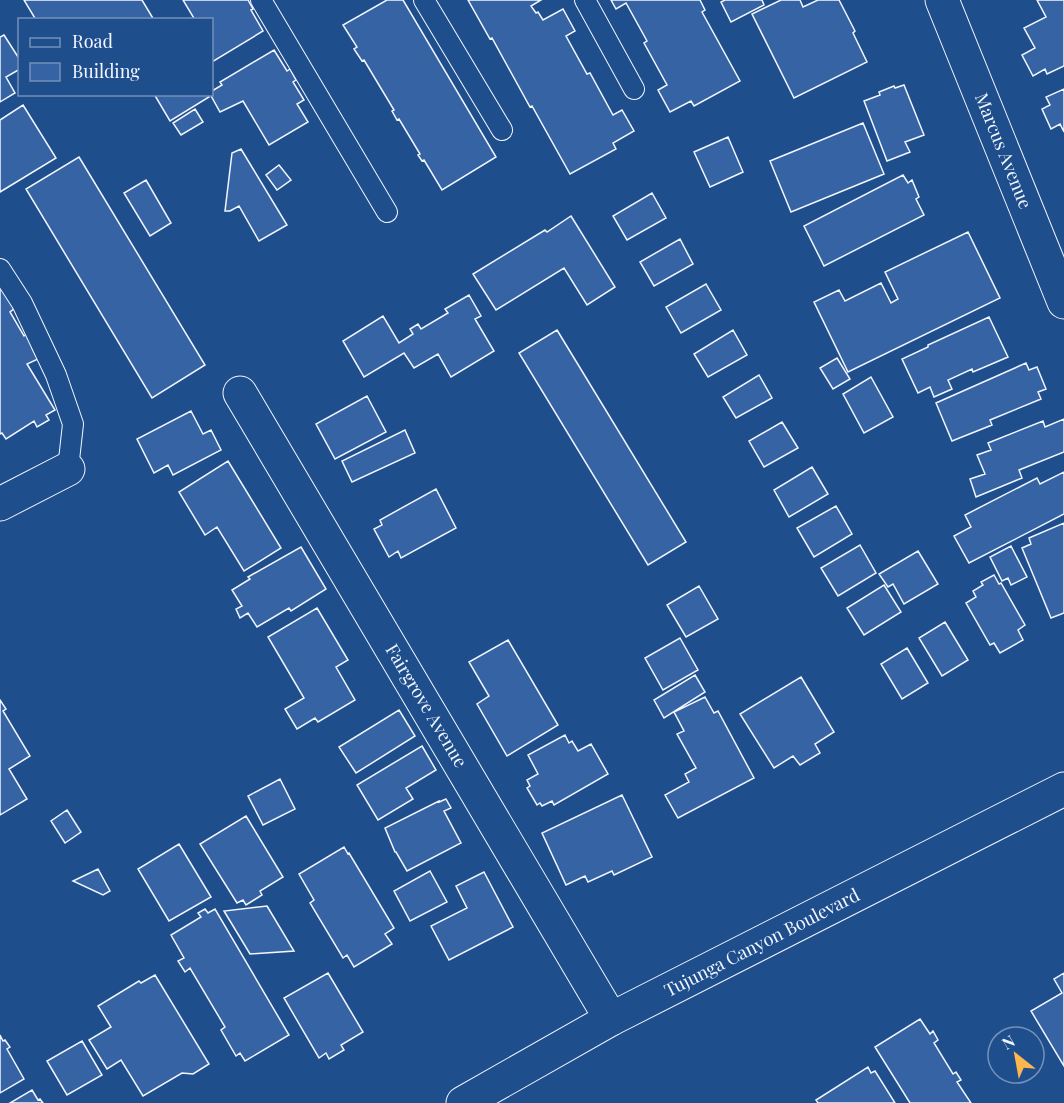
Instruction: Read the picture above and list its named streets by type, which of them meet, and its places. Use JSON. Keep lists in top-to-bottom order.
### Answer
{
  "streets": {
    "street": ["Marcus Avenue", "Fairgrove Avenue", "Tujunga Canyon Boulevard"]
  },
  "crossings": [
    ["Fairgrove Avenue", "Tujunga Canyon Boulevard"]
  ],
  "legend": ["Road", "Building"],
  "north": "top left"
}
